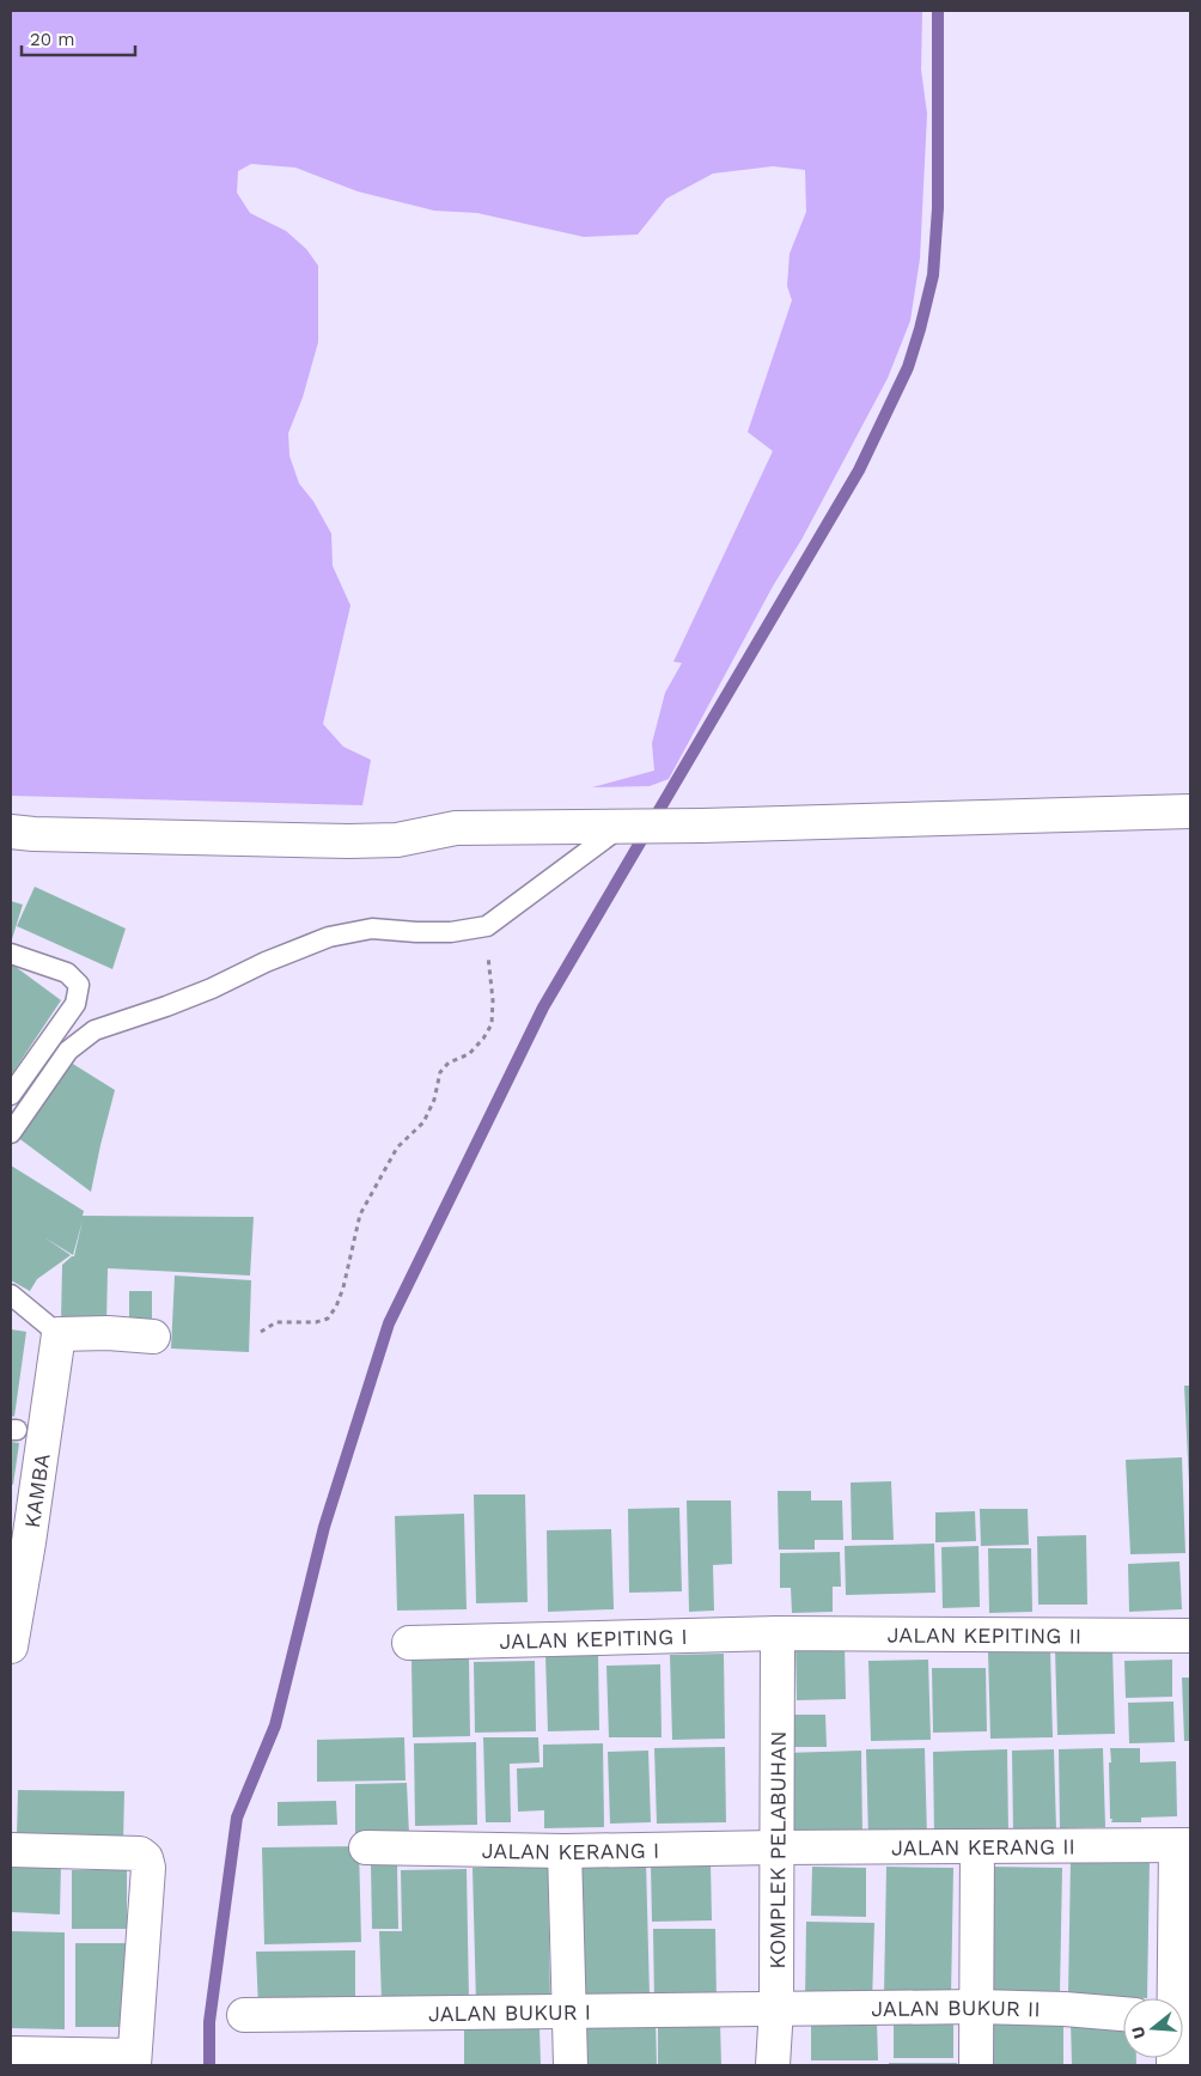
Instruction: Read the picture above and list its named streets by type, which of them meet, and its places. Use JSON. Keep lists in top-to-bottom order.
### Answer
{
  "streets": {
    "street": [
      "KAMBA",
      "JALAN KEPITING II",
      "JALAN KEPITING I",
      "JALAN KERANG II",
      "KOMPLEK PELABUHAN",
      "JALAN KERANG I",
      "JALAN BUKUR II",
      "JALAN BUKUR I"
    ]
  },
  "crossings": [
    ["JALAN KEPITING II", "JALAN KEPITING I"],
    ["JALAN KEPITING II", "KOMPLEK PELABUHAN"],
    ["JALAN KEPITING I", "KOMPLEK PELABUHAN"],
    ["JALAN KERANG II", "KOMPLEK PELABUHAN"],
    ["JALAN KERANG II", "JALAN KERANG I"],
    ["KOMPLEK PELABUHAN", "JALAN KERANG I"],
    ["KOMPLEK PELABUHAN", "JALAN BUKUR II"],
    ["KOMPLEK PELABUHAN", "JALAN BUKUR I"],
    ["JALAN BUKUR II", "JALAN BUKUR I"]
  ],
  "scale_bar": "20 m",
  "north": "left"
}
